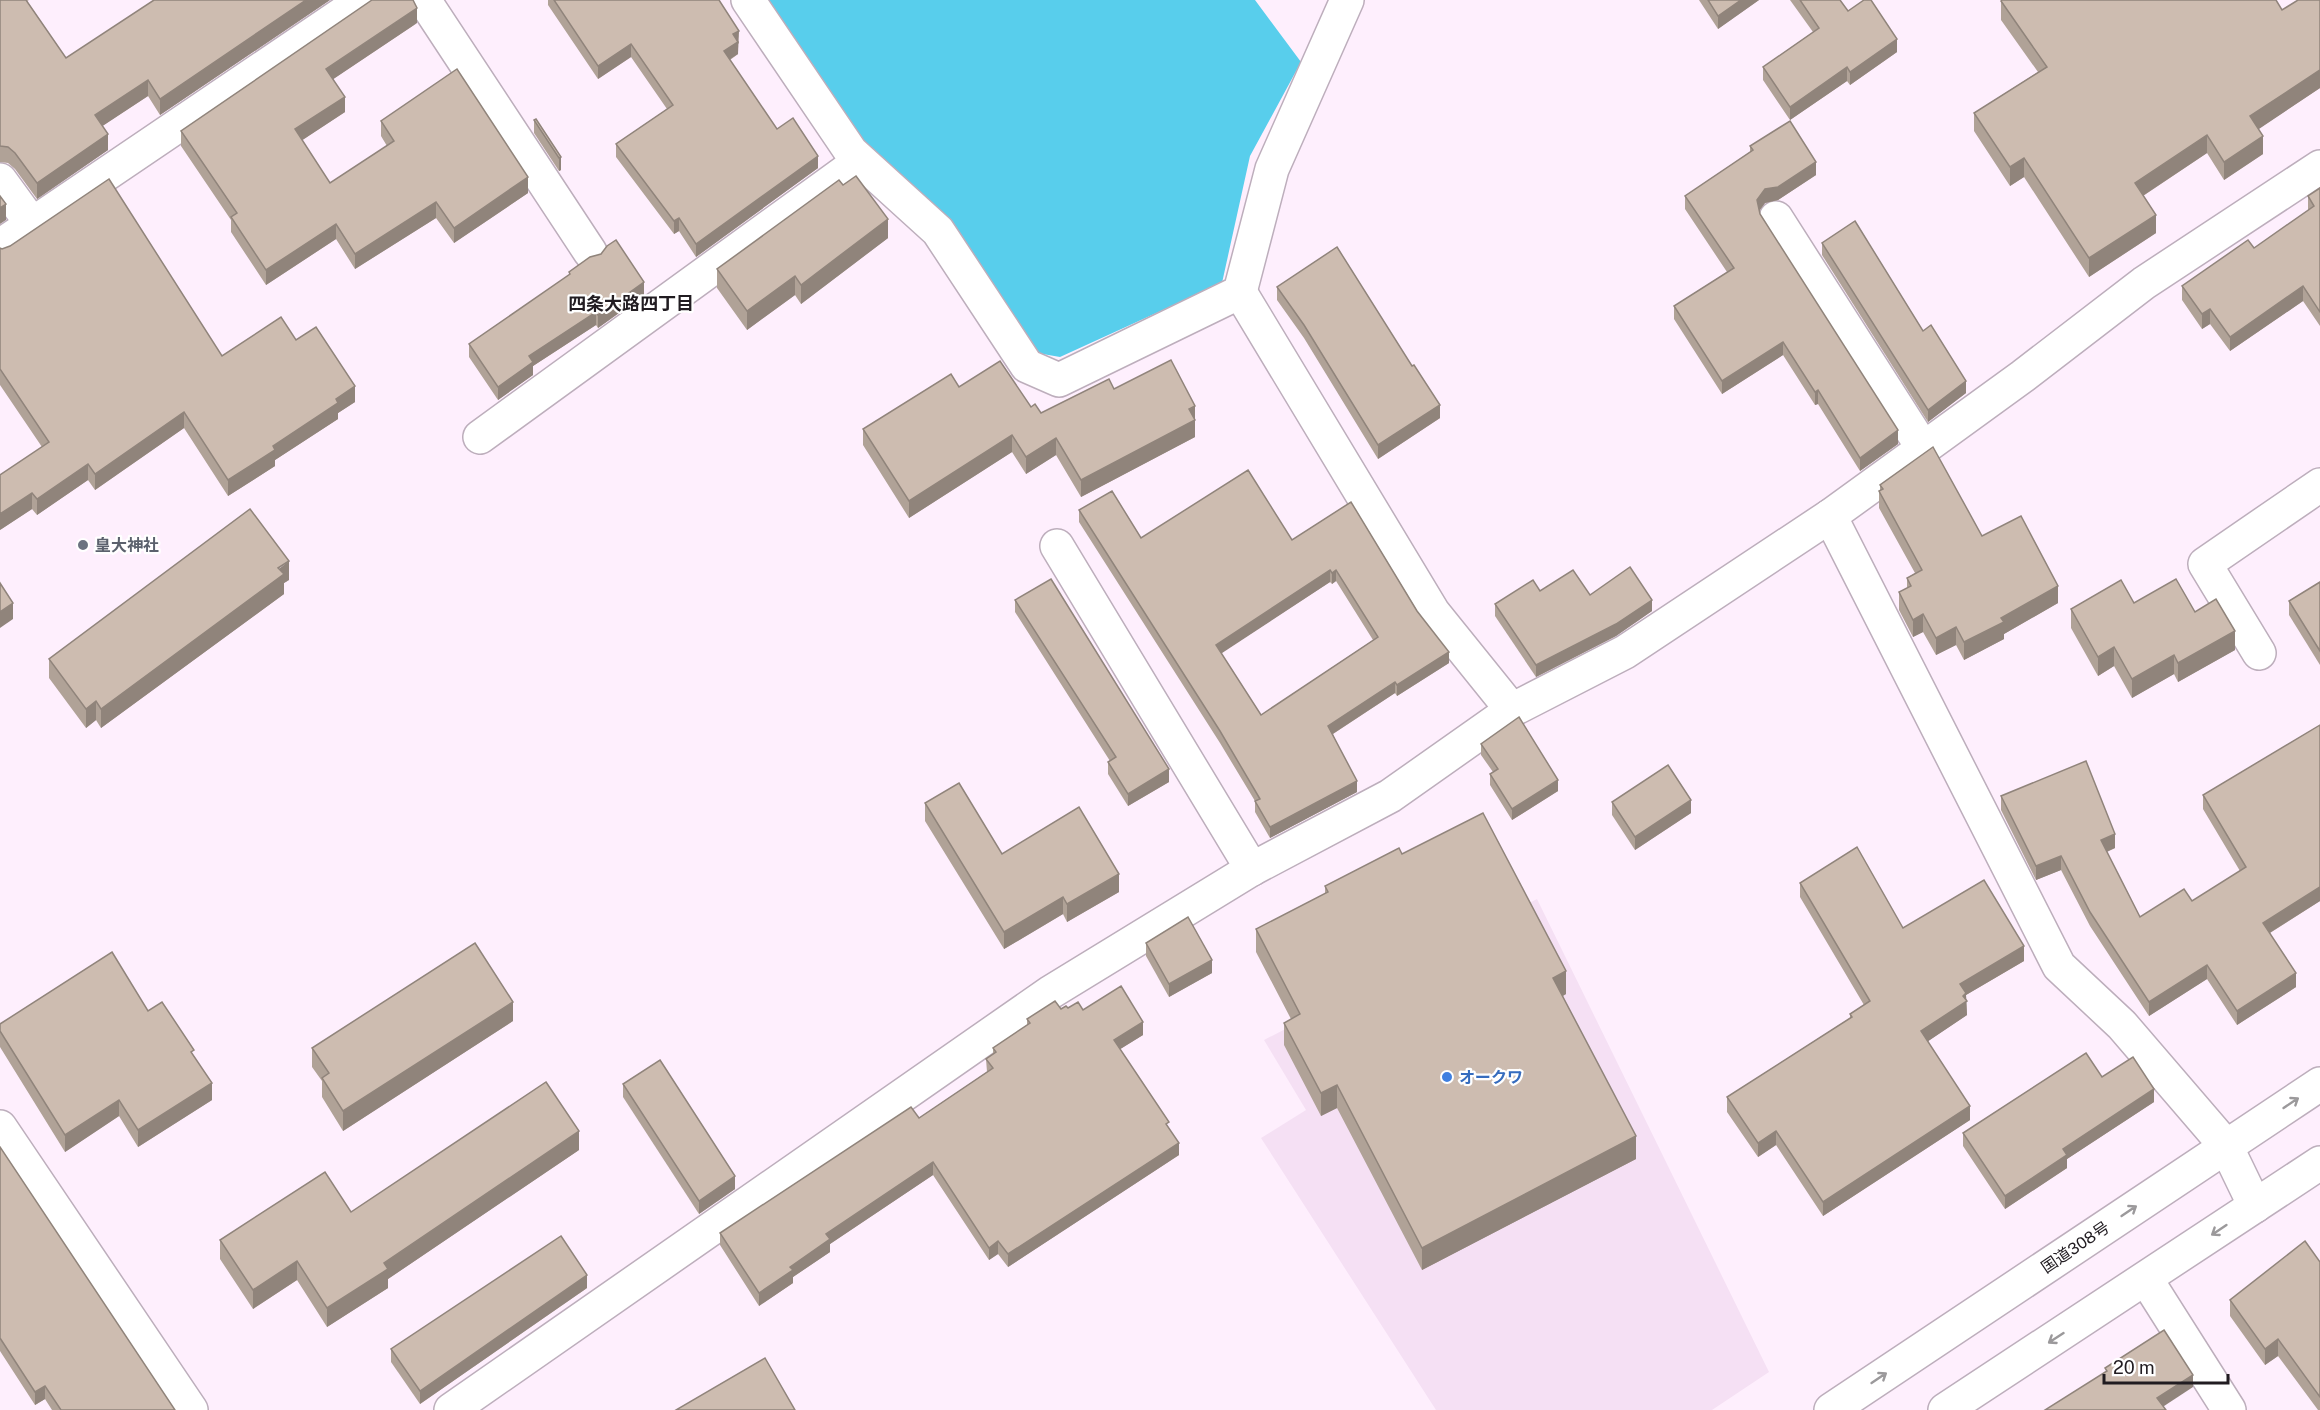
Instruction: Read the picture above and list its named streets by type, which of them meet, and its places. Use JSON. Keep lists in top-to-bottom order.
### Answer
{
  "streets": {
    "main road": ["国道308号"]
  },
  "districts": ["四条大路四丁目"],
  "places": ["皇大神社", "オークワ"],
  "scale_bar": "20 m"
}
